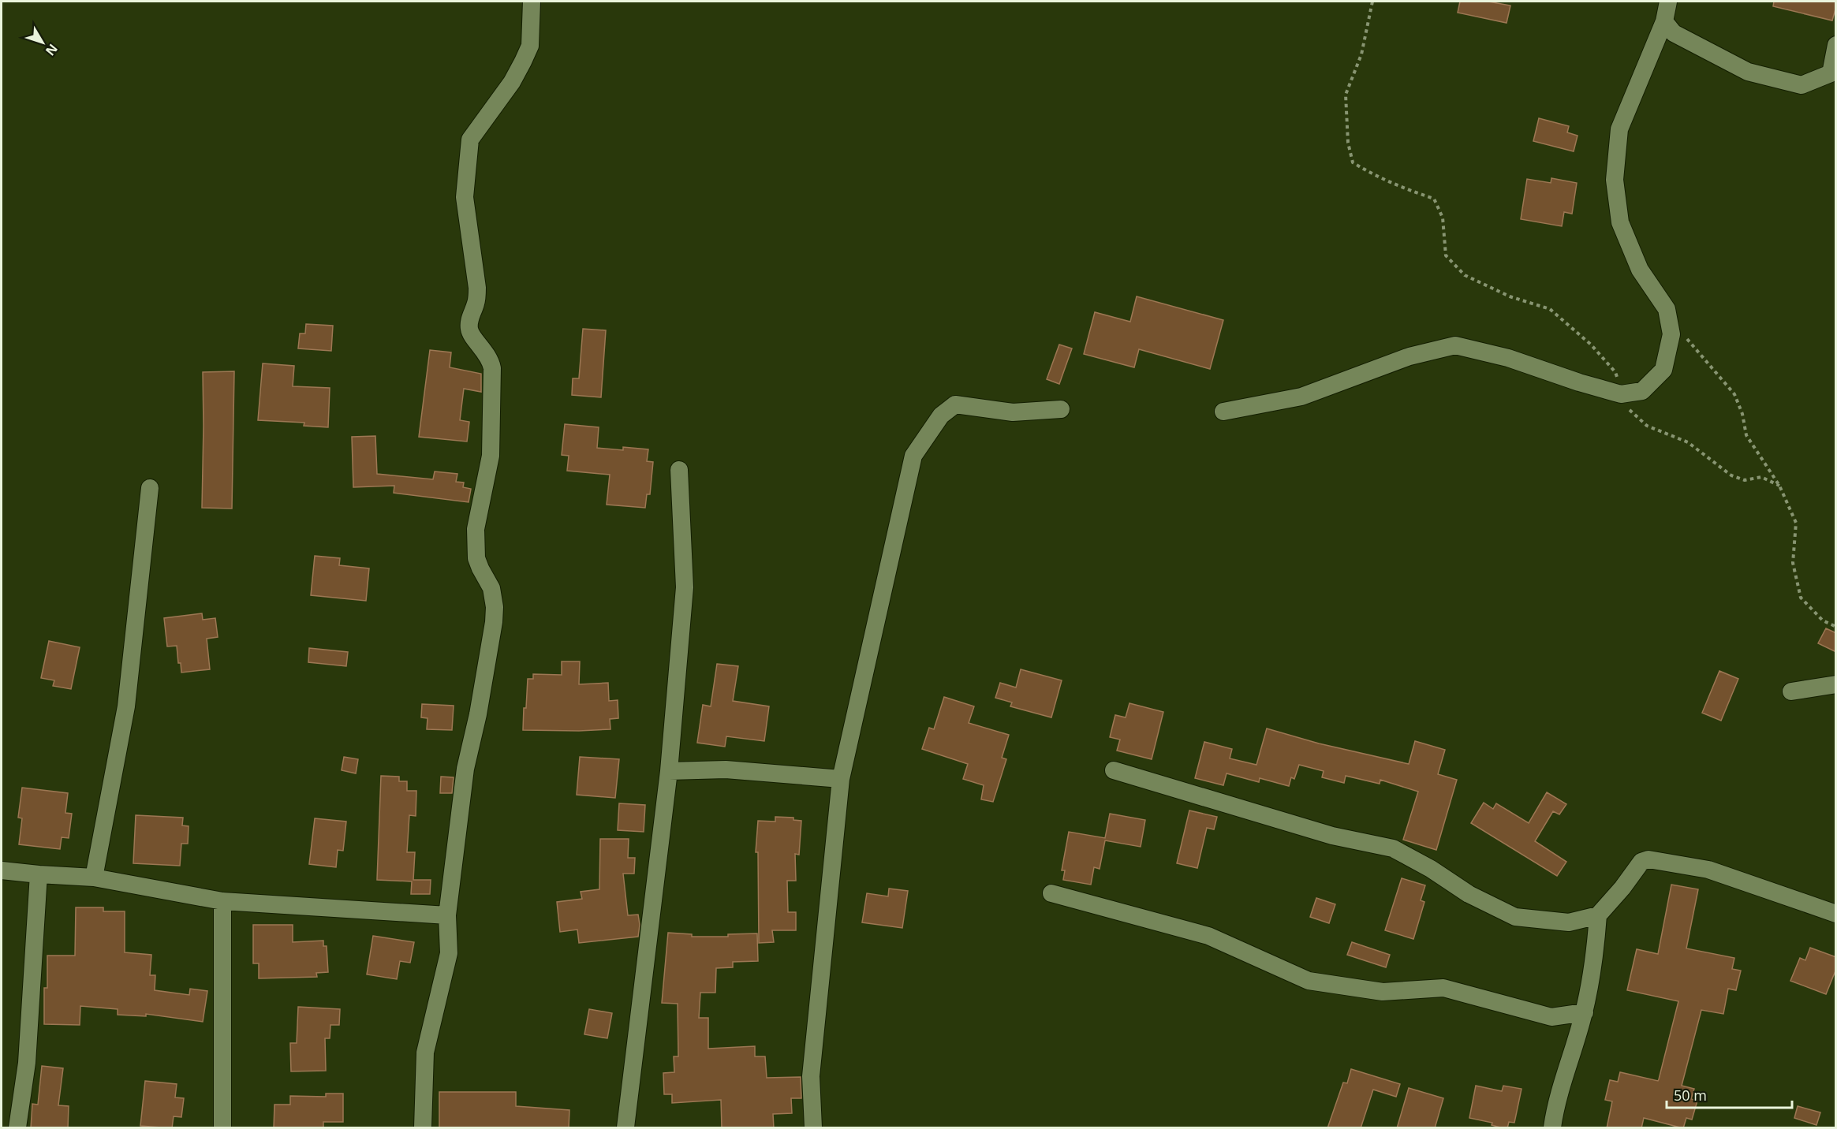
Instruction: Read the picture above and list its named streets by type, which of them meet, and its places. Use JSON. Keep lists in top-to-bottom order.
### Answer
{
  "scale_bar": "50 m",
  "north": "bottom right"
}
